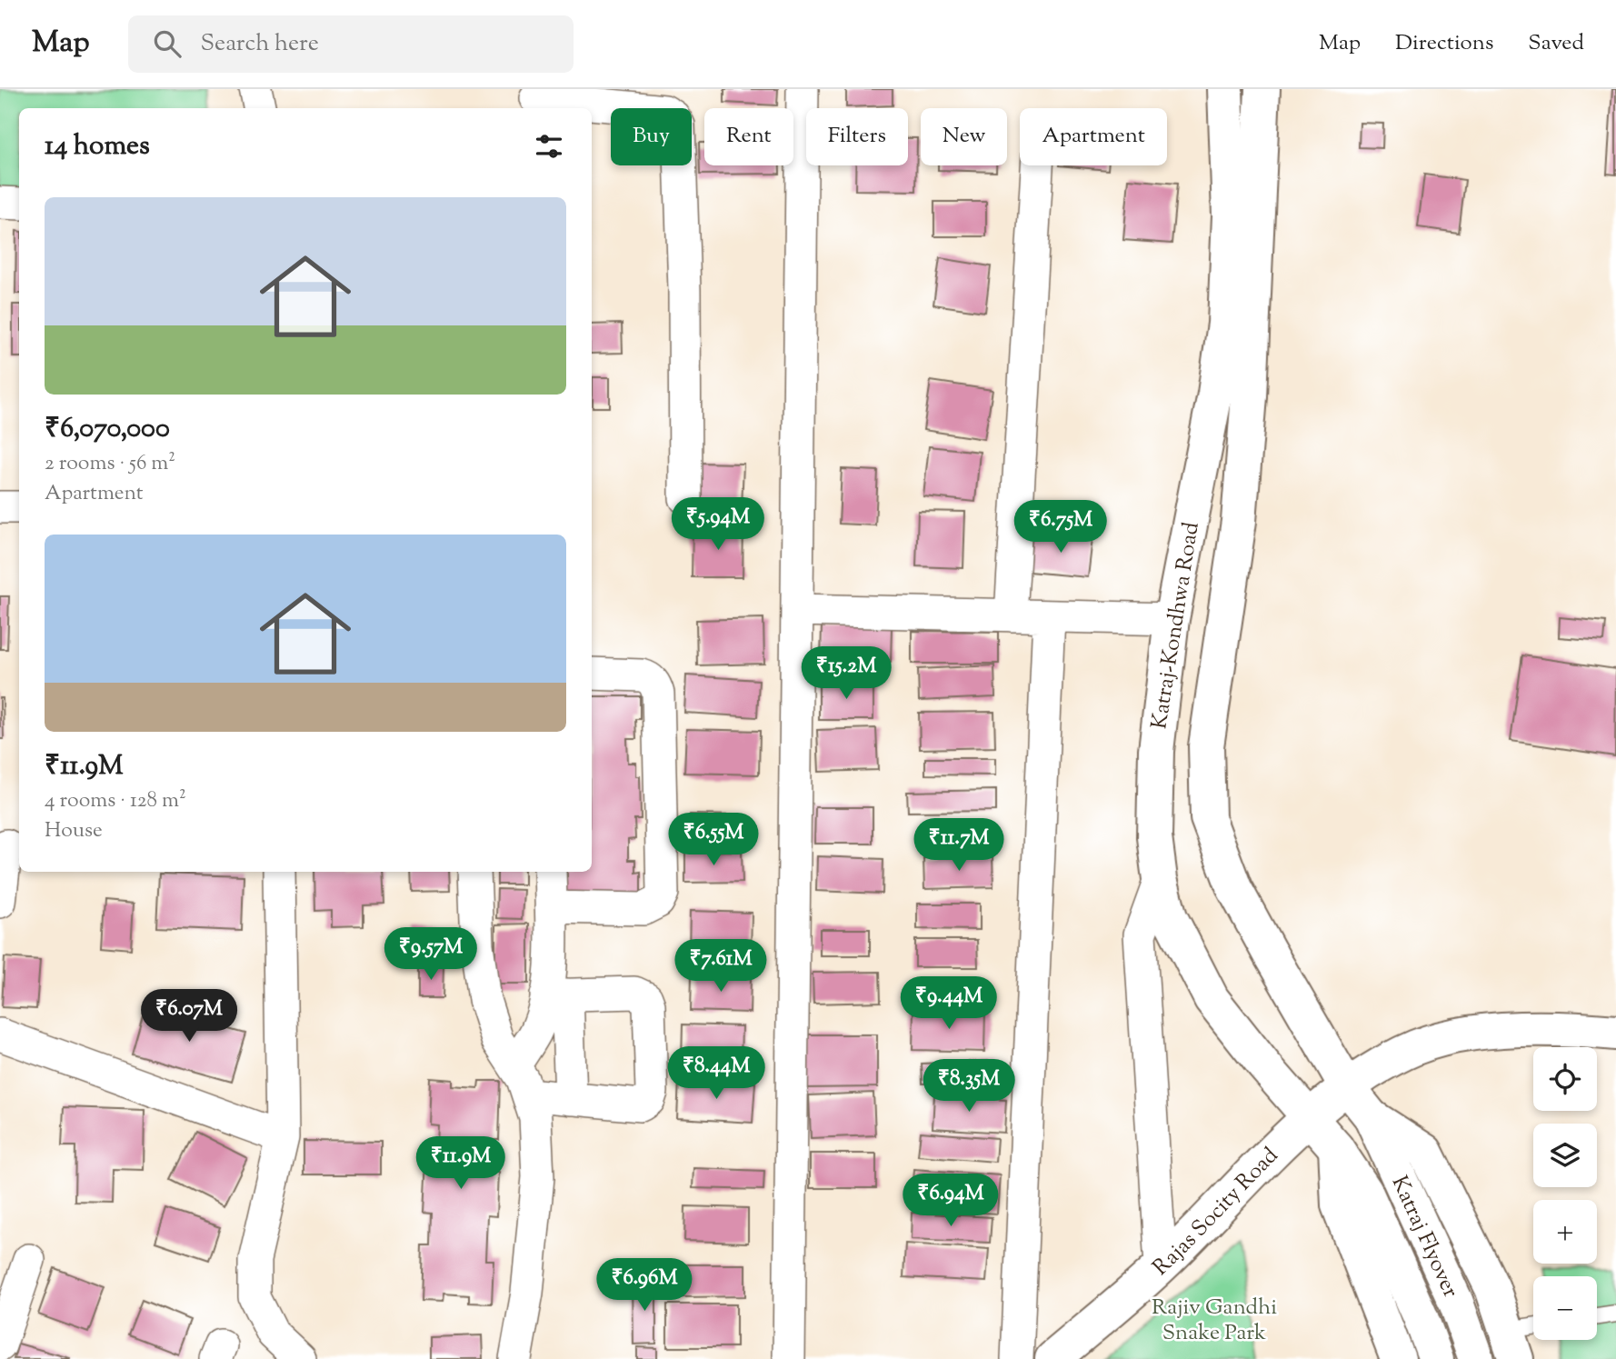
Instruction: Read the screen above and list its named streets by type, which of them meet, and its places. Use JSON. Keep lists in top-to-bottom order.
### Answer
{
  "streets": {
    "main road": ["Katraj-Kondhwa Road", "Rajas Socity Road", "Katraj Flyover"]
  },
  "crossings": [
    ["Katraj-Kondhwa Road", "Rajas Socity Road"],
    ["Katraj-Kondhwa Road", "Katraj Flyover"],
    ["Rajas Socity Road", "Katraj Flyover"]
  ],
  "parks": ["Rajiv Gandhi Snake Park"],
  "page": {
    "header": "Map",
    "search": "Search here",
    "nav": ["Map", "Directions", "Saved"],
    "chip": [
      "Buy",
      "Rent",
      "Filters",
      "New",
      "Apartment"
    ],
    "heading": "14 homes",
    "list": [
      {
        "name": "₹6,070,000",
        "note": "2 rooms · 56 m² · Apartment"
      },
      {
        "name": "₹11.9M",
        "note": "4 rooms · 128 m² · House"
      }
    ],
    "price": [
      "₹5.94M",
      "₹6.75M",
      "₹15.2M",
      "₹6.55M",
      "₹11.7M",
      "₹9.57M",
      "₹7.61M",
      "₹9.44M",
      "₹6.07M",
      "₹8.44M",
      "₹8.35M",
      "₹11.9M",
      "₹6.94M",
      "₹6.96M"
    ],
    "map_buttons": ["+", "−"]
  }
}
